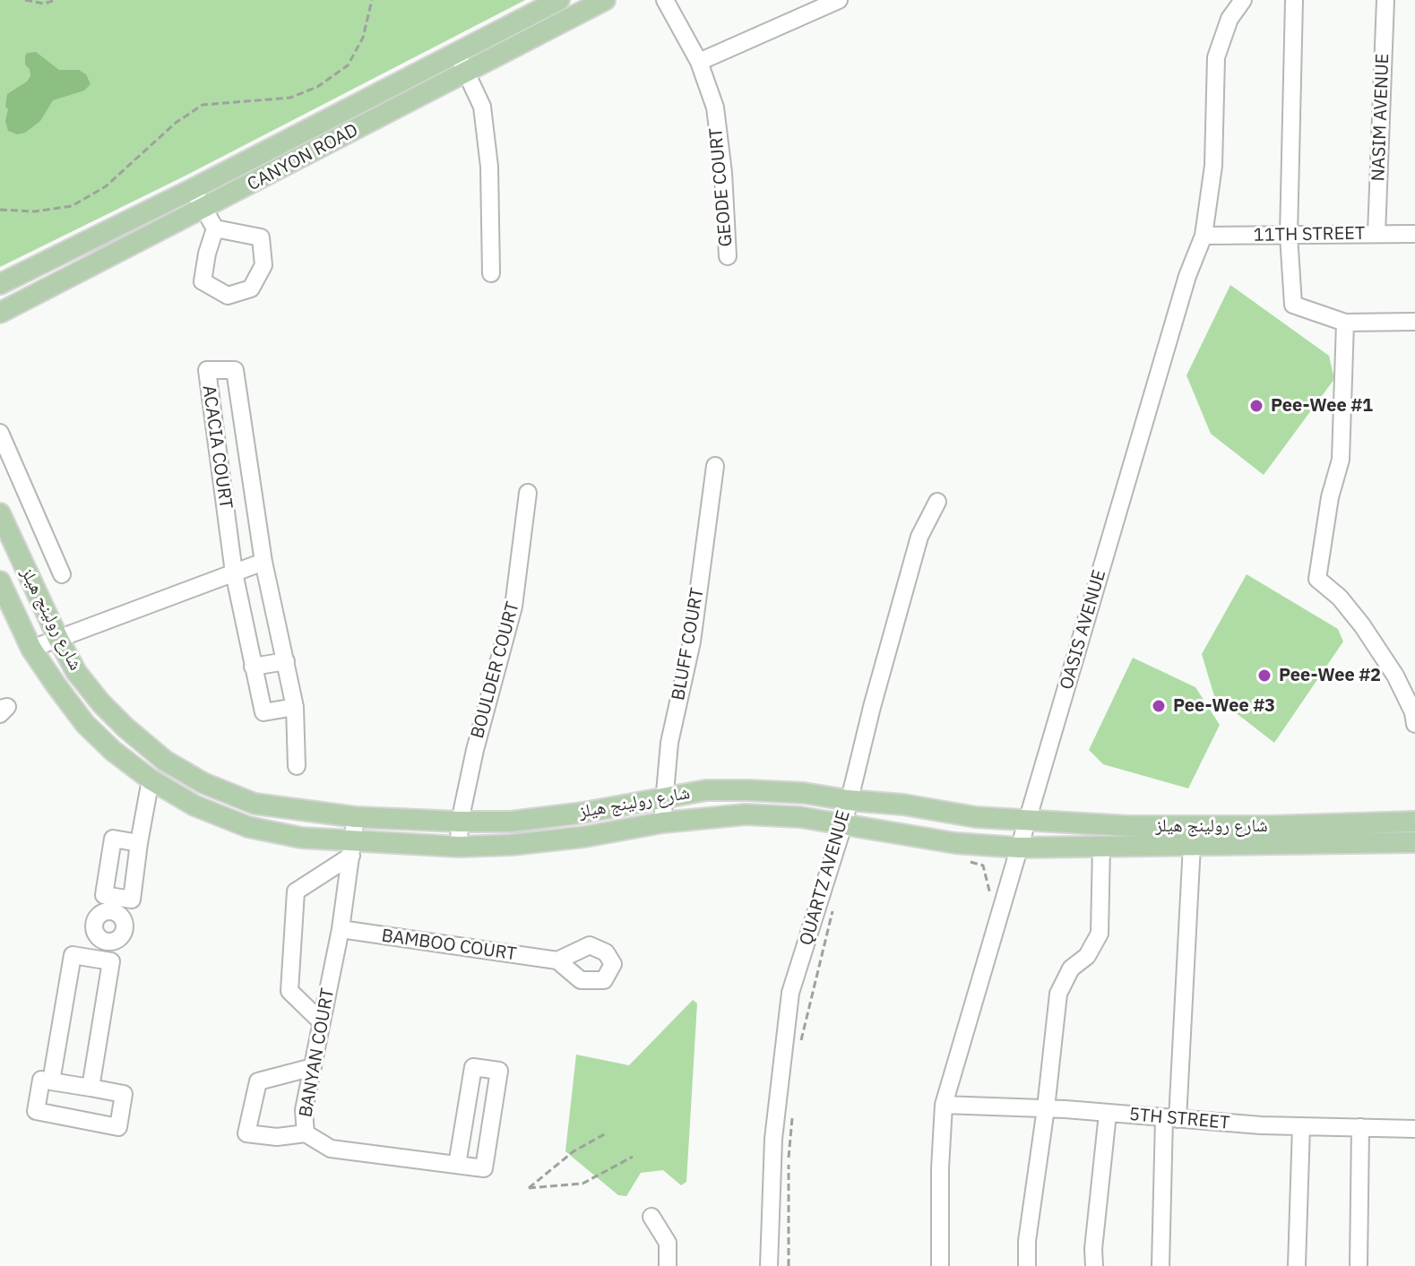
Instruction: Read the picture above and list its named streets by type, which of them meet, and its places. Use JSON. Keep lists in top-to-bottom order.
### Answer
{
  "streets": {
    "main road": ["CANYON ROAD", "شارع رولينج هيلز"],
    "street": [
      "NASIM AVENUE",
      "GEODE COURT",
      "11TH STREET",
      "ACACIA COURT",
      "OASIS AVENUE",
      "BLUFF COURT",
      "BOULDER COURT",
      "QUARTZ AVENUE",
      "BAMBOO COURT",
      "BANYAN COURT",
      "5TH STREET"
    ]
  },
  "crossings": [
    ["NASIM AVENUE", "11TH STREET"],
    ["11TH STREET", "OASIS AVENUE"],
    ["شارع رولينج هيلز", "OASIS AVENUE"],
    ["شارع رولينج هيلز", "BLUFF COURT"],
    ["شارع رولينج هيلز", "BOULDER COURT"],
    ["شارع رولينج هيلز", "QUARTZ AVENUE"],
    ["شارع رولينج هيلز", "BANYAN COURT"],
    ["OASIS AVENUE", "5TH STREET"],
    ["BAMBOO COURT", "BANYAN COURT"]
  ],
  "places": ["Pee-Wee #1", "Pee-Wee #2", "Pee-Wee #3"]
}
